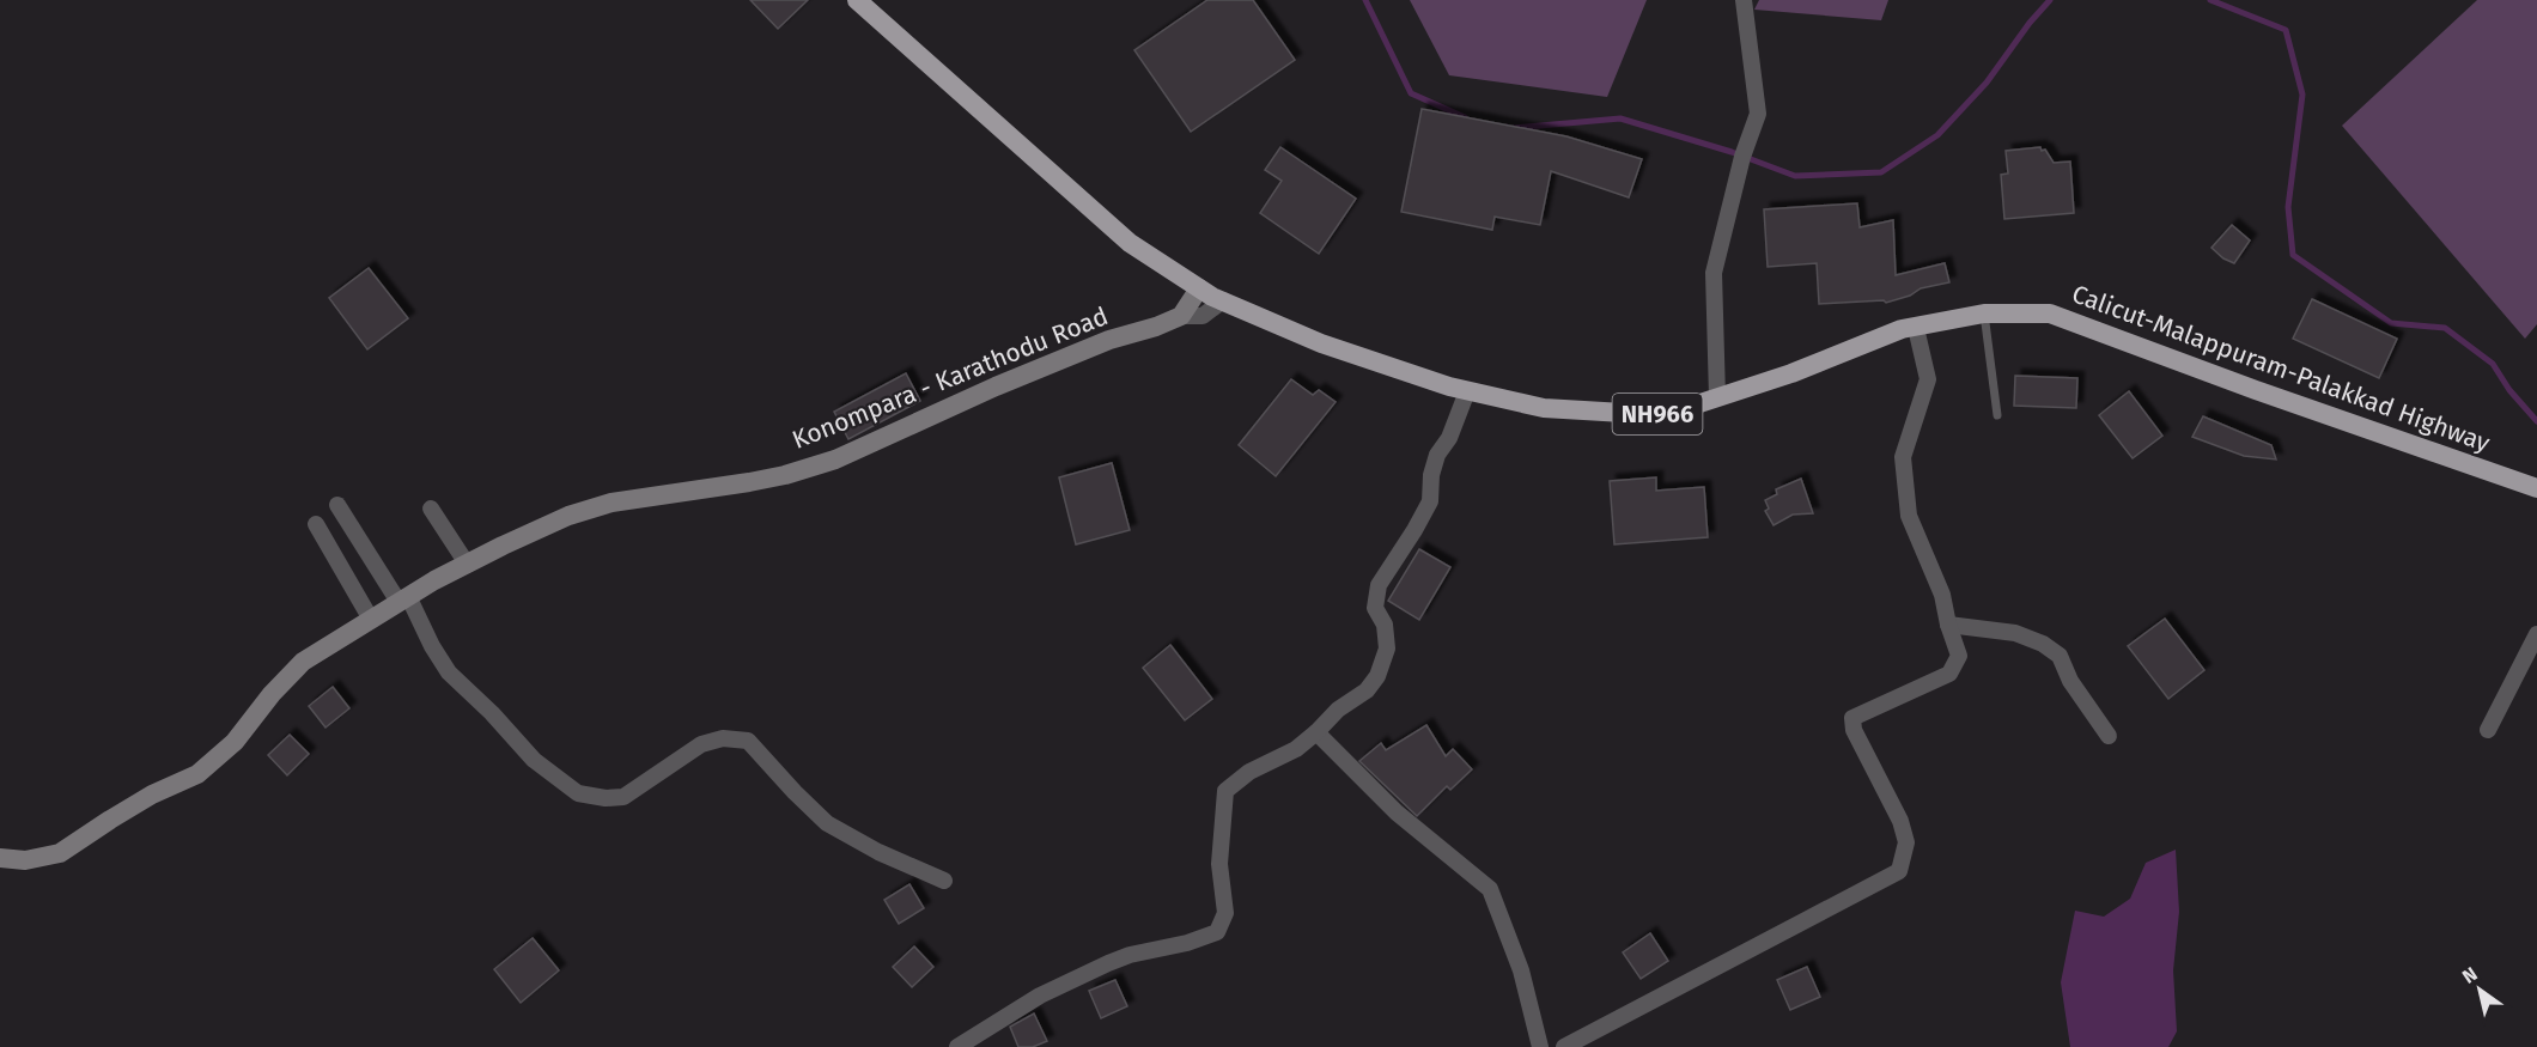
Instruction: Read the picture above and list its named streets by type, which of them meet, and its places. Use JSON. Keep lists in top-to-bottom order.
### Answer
{
  "streets": {
    "highway": ["Calicut-Malappuram-Palakkad Highway", "NH966"],
    "main road": ["Konompara - Karathodu Road"]
  },
  "north": "top left"
}
